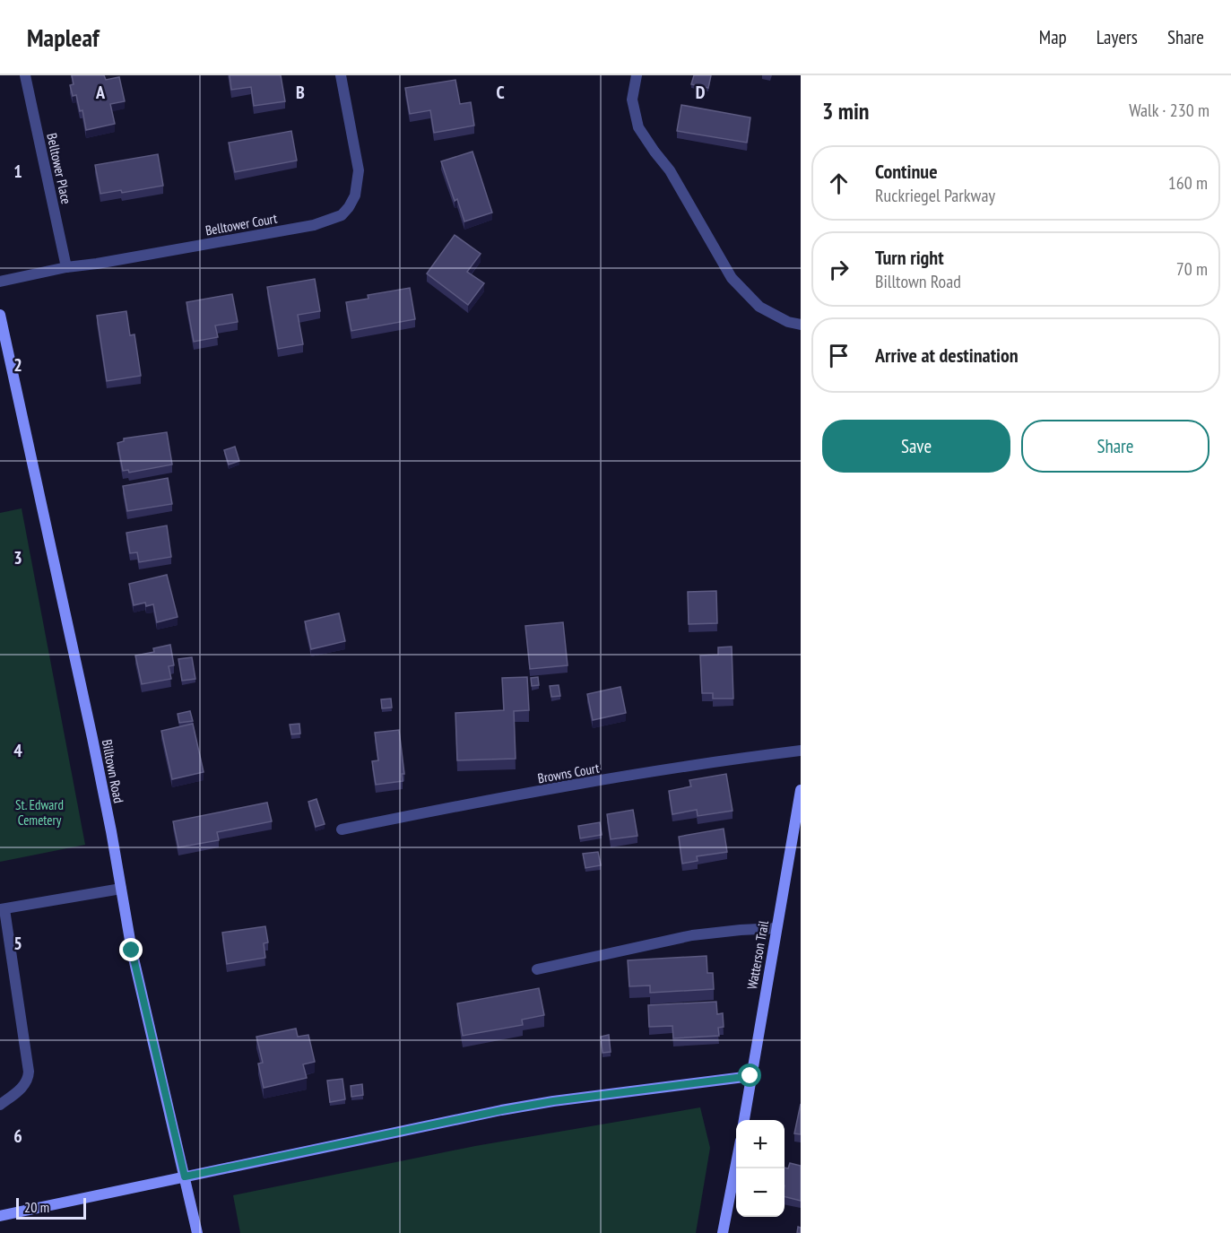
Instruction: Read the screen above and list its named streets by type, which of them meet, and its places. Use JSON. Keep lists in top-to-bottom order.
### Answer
{
  "streets": {
    "main road": ["Billtown Road", "Watterson Trail"],
    "street": ["Belltower Place", "Belltower Court", "Browns Court"]
  },
  "crossings": [
    ["Belltower Place", "Belltower Court"]
  ],
  "parks": ["St. Edward Cemetery"],
  "scale_bar": "20 m",
  "page": {
    "header": "Mapleaf",
    "nav": ["Map", "Layers", "Share"],
    "heading": ["3 min", "Walk · 230 m"],
    "list": [
      ["Continue", "Ruckriegel Parkway", "160 m"],
      ["Turn right", "Billtown Road", "70 m"],
      "Arrive at destination"
    ],
    "buttons": ["Save", "Share"],
    "map_buttons": ["+", "−"],
    "scale": "20 m"
  },
  "grid": {
    "columns": [
      "A",
      "B",
      "C",
      "D"
    ],
    "rows": [
      "1",
      "2",
      "3",
      "4",
      "5",
      "6"
    ]
  }
}
